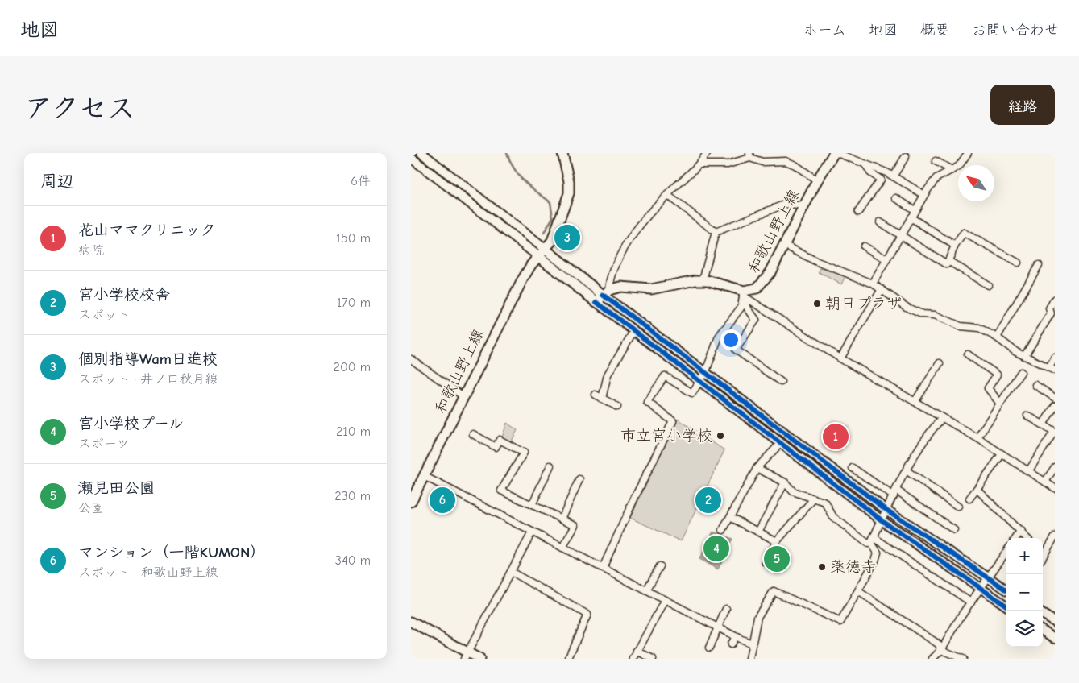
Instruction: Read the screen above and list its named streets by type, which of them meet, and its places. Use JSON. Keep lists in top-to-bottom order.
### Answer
{
  "streets": {
    "main road": ["和歌山野上線"]
  },
  "places": ["朝日プラザ", "市立宮小学校", "薬徳寺"],
  "north": "top left",
  "page": {
    "header": "地図",
    "nav": [
      "ホーム",
      "地図",
      "概要",
      "お問い合わせ"
    ],
    "title": "アクセス",
    "buttons": "経路",
    "heading": ["周辺", "6件"],
    "list": [
      {
        "mark": "1",
        "name": "花山ママクリニック",
        "note": "病院",
        "value": "150 m"
      },
      {
        "mark": "2",
        "name": "宮小学校校舎",
        "note": "スポット",
        "value": "170 m"
      },
      {
        "mark": "3",
        "name": "個別指導Wam日進校",
        "note": "スポット · 井ノ口秋月線",
        "value": "200 m"
      },
      {
        "mark": "4",
        "name": "宮小学校プール",
        "note": "スポーツ",
        "value": "210 m"
      },
      {
        "mark": "5",
        "name": "瀬見田公園",
        "note": "公園",
        "value": "230 m"
      },
      {
        "mark": "6",
        "name": "マンション（一階KUMON）",
        "note": "スポット · 和歌山野上線",
        "value": "340 m"
      }
    ],
    "pins": [
      "3",
      "1",
      "2",
      "6",
      "4",
      "5"
    ],
    "map_buttons": ["+", "−"]
  }
}
